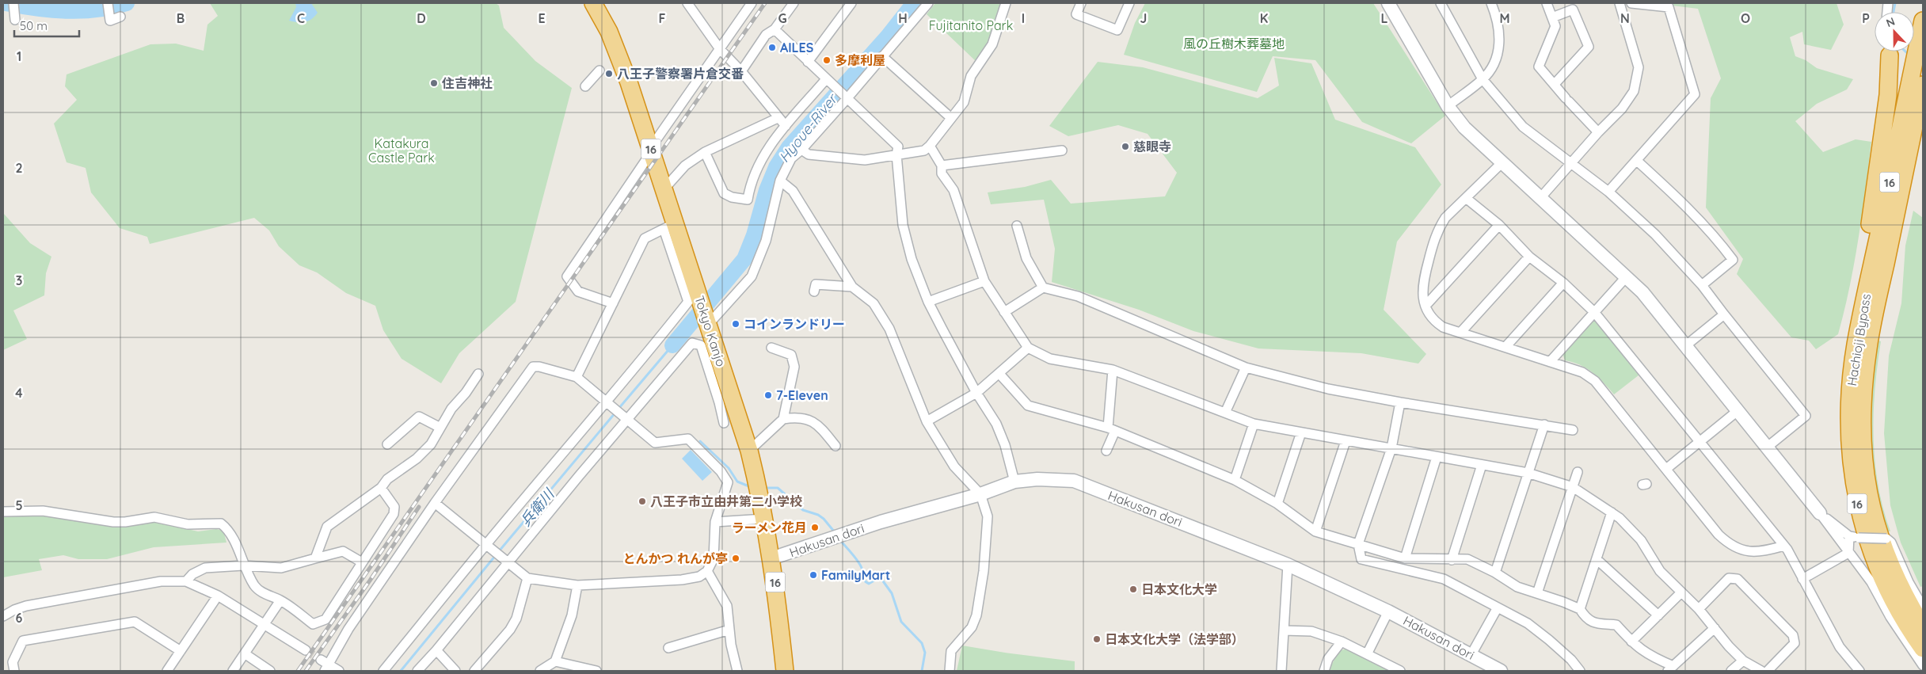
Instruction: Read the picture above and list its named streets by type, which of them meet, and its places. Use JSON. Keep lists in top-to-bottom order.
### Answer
{
  "streets": {
    "highway": ["16", "Tokyo Kanjo", "Hachioji Bypass"],
    "street": ["Hakusan dori"]
  },
  "crossings": [
    ["16", "Hachioji Bypass"],
    ["Tokyo Kanjo", "Hakusan dori"]
  ],
  "water": ["Hyoue-River", "兵衛川"],
  "parks": ["Fujitanito Park", "風の丘樹木葬墓地", "Katakura Castle Park"],
  "places": [
    "AILES",
    "多摩利屋",
    "八王子警察署片倉交番",
    "住吉神社",
    "慈眼寺",
    "コインランドリー",
    "7-Eleven",
    "八王子市立由井第二小学校",
    "ラーメン花月",
    "とんかつ れんが亭",
    "FamilyMart",
    "日本文化大学",
    "日本文化大学（法学部）"
  ],
  "scale_bar": "50 m",
  "north": "top",
  "grid": {
    "columns": [
      "B",
      "C",
      "D",
      "E",
      "F",
      "G",
      "H",
      "I",
      "J",
      "K",
      "L",
      "M",
      "N",
      "O",
      "P"
    ],
    "rows": [
      "1",
      "2",
      "3",
      "4",
      "5",
      "6"
    ]
  }
}
